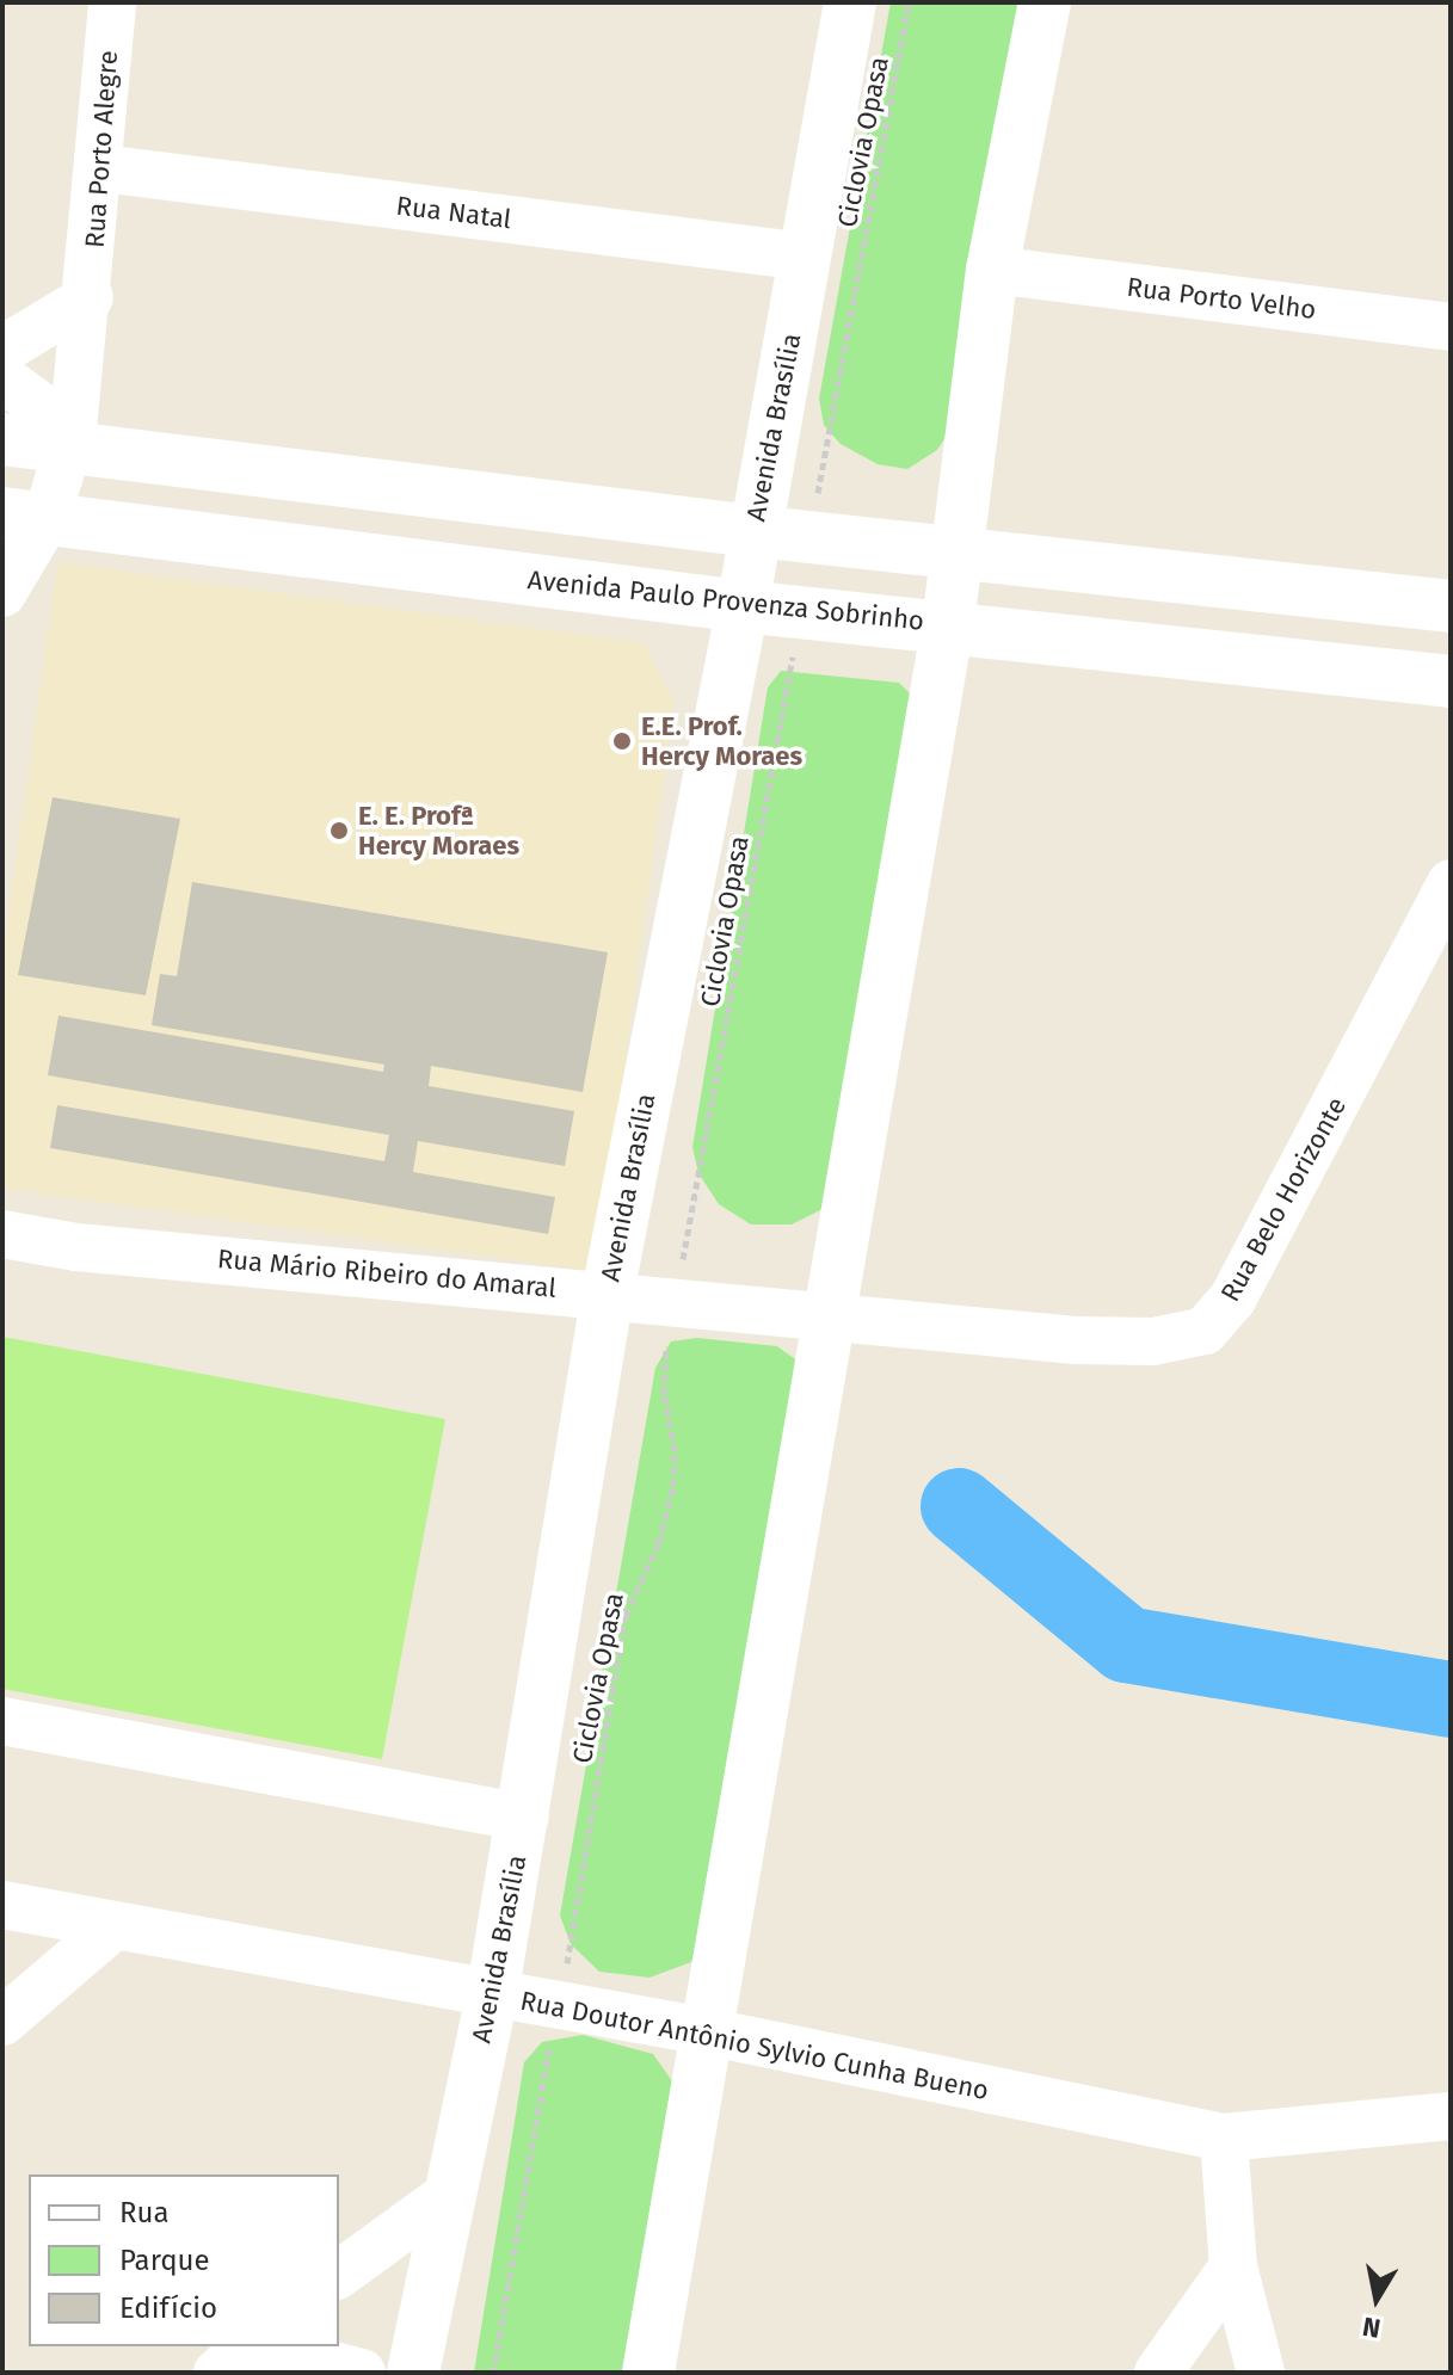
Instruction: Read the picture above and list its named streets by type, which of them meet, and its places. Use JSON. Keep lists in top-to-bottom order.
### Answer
{
  "streets": {
    "main road": ["Avenida Brasília", "Avenida Paulo Provenza Sobrinho"],
    "street": [
      "Rua Porto Alegre",
      "Rua Natal",
      "Rua Porto Velho",
      "Rua Belo Horizonte",
      "Rua Mário Ribeiro do Amaral",
      "Rua Doutor Antônio Sylvio Cunha Bueno"
    ],
    "path": ["Ciclovia Opasa"]
  },
  "crossings": [
    ["Rua Porto Alegre", "Rua Natal"],
    ["Rua Porto Alegre", "Avenida Paulo Provenza Sobrinho"],
    ["Rua Natal", "Avenida Brasília"],
    ["Avenida Brasília", "Avenida Paulo Provenza Sobrinho"],
    ["Avenida Brasília", "Rua Mário Ribeiro do Amaral"],
    ["Avenida Brasília", "Rua Doutor Antônio Sylvio Cunha Bueno"],
    ["Rua Belo Horizonte", "Rua Mário Ribeiro do Amaral"]
  ],
  "places": ["E.E. Prof. Hercy Moraes", "E. E. Profª Hercy Moraes"],
  "legend": ["Rua", "Parque", "Edifício"],
  "north": "bottom"
}
